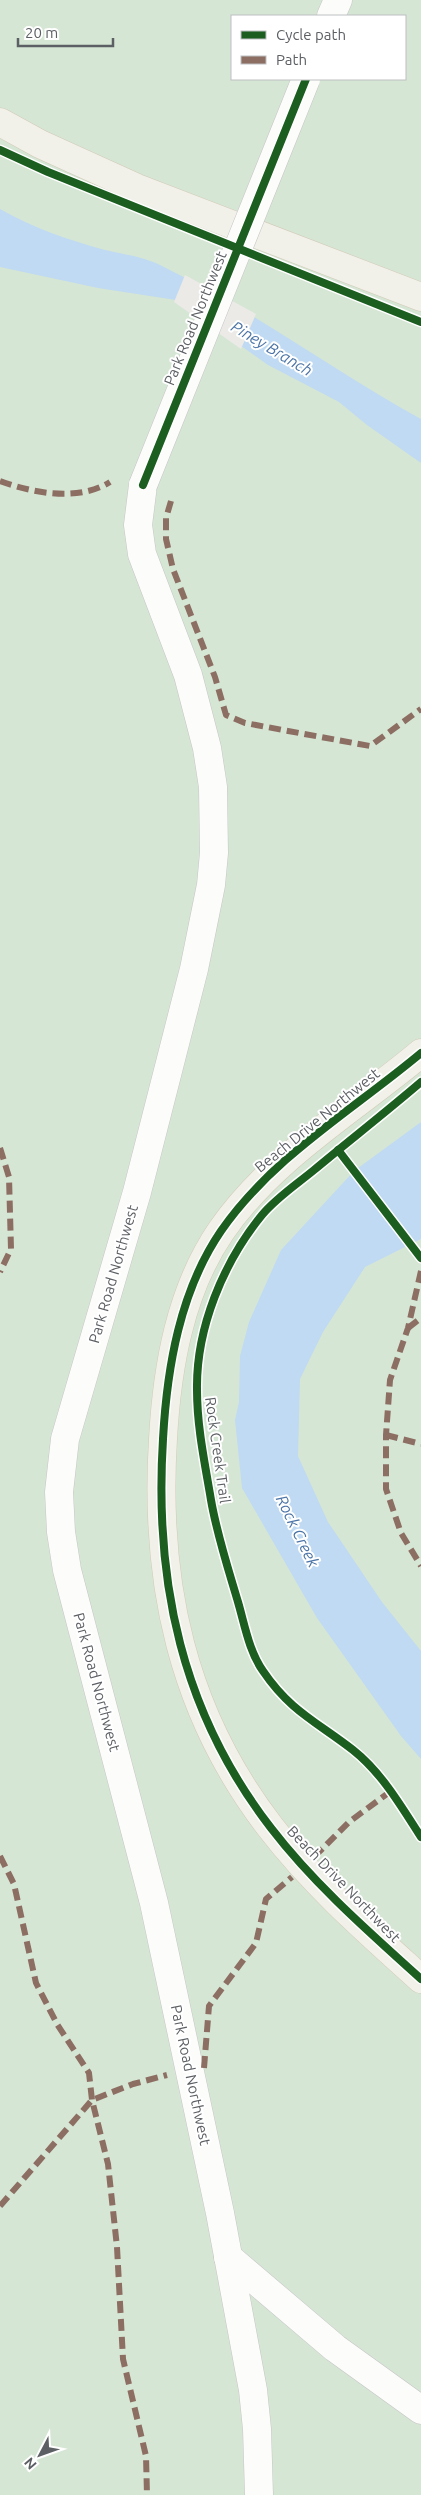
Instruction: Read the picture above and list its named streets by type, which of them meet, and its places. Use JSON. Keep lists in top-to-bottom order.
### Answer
{
  "streets": {
    "main road": ["Beach Drive Northwest"],
    "street": ["Park Road Northwest"],
    "cycle path": ["Rock Creek Trail"]
  },
  "water": ["Piney Branch", "Rock Creek"],
  "legend": ["Cycle path", "Path"],
  "scale_bar": "20 m",
  "north": "bottom left"
}
